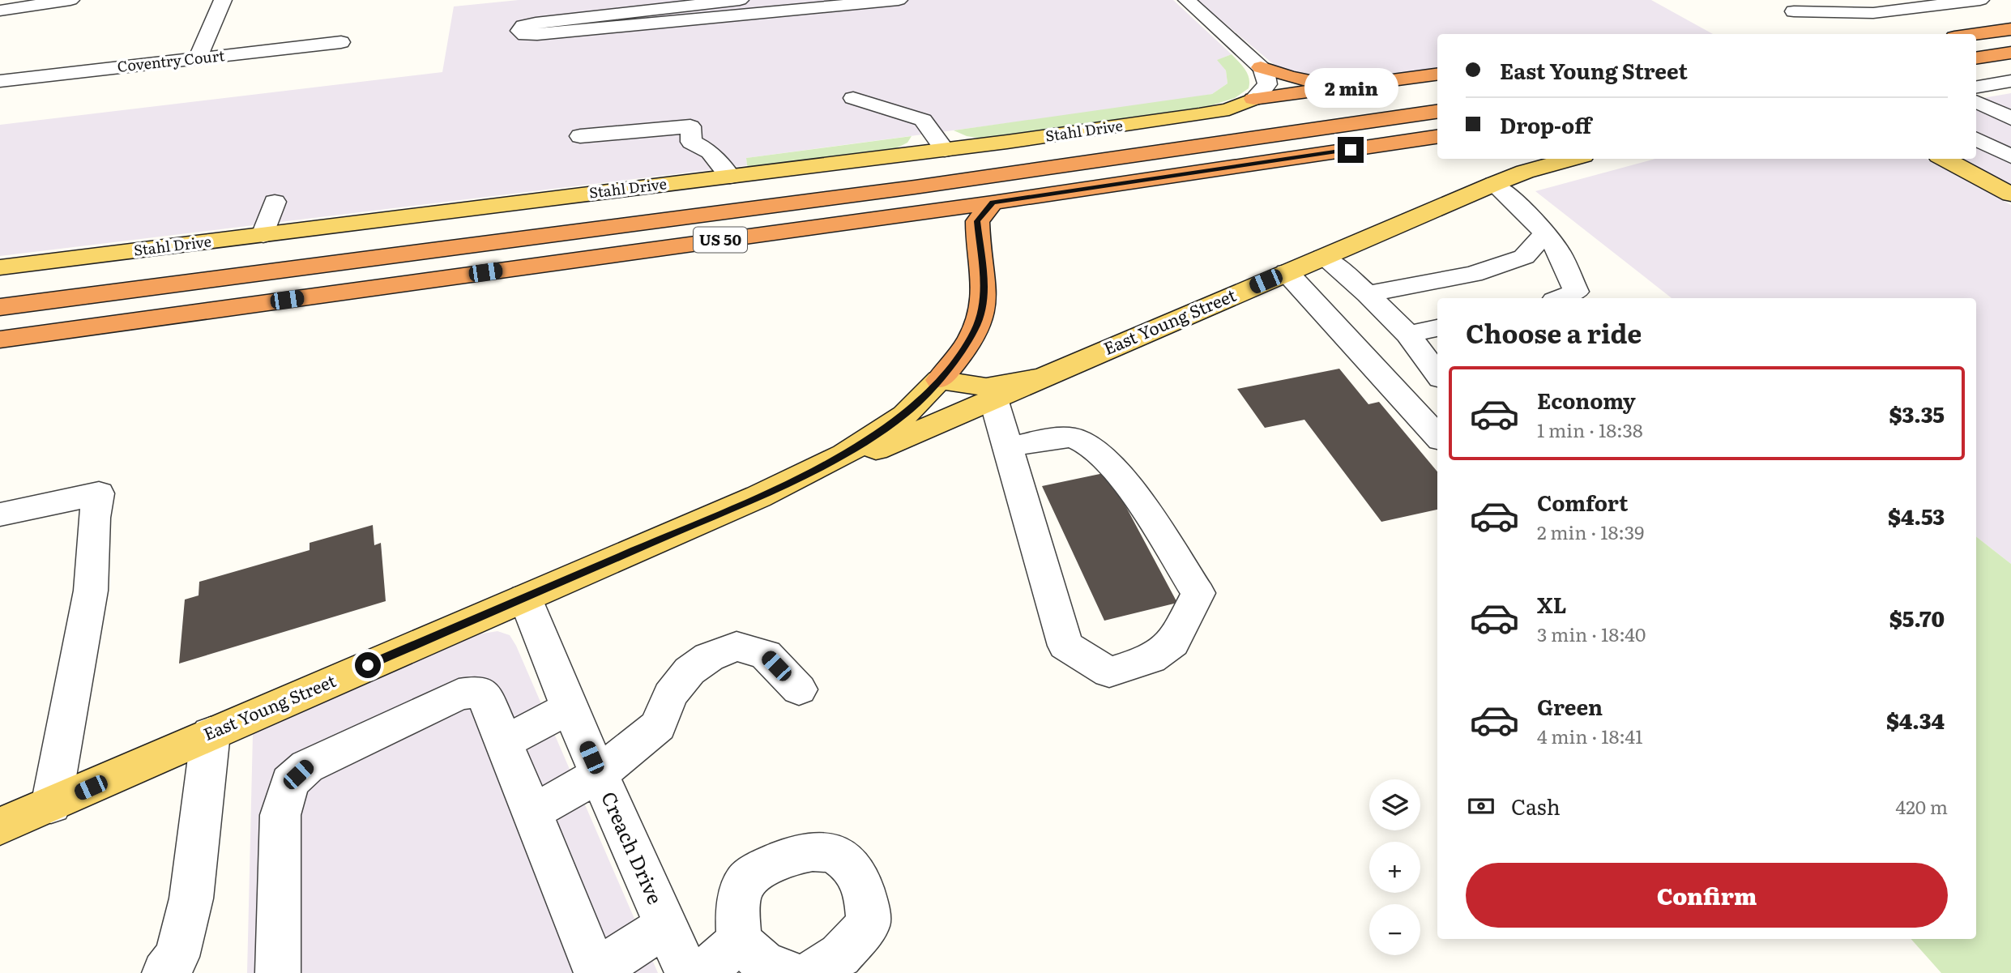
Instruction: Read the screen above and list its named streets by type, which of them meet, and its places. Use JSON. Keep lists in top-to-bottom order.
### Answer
{
  "streets": {
    "highway": ["US 50"],
    "main road": ["Stahl Drive", "East Young Street"],
    "street": ["Coventry Court", "Creach Drive"]
  },
  "crossings": [
    ["East Young Street", "Creach Drive"]
  ],
  "page": {
    "banner": ["East Young Street", "Drop-off"],
    "bubble": "2 min",
    "heading": "Choose a ride",
    "list": [
      {
        "name": "Economy",
        "note": "1 min · 18:38",
        "value": "$3.35"
      },
      {
        "name": "Comfort",
        "note": "2 min · 18:39",
        "value": "$4.53"
      },
      {
        "name": "XL",
        "note": "3 min · 18:40",
        "value": "$5.70"
      },
      {
        "name": "Green",
        "note": "4 min · 18:41",
        "value": "$4.34"
      }
    ],
    "pay": ["Cash", "420 m"],
    "map_buttons": ["+", "−"],
    "buttons": "Confirm"
  }
}
